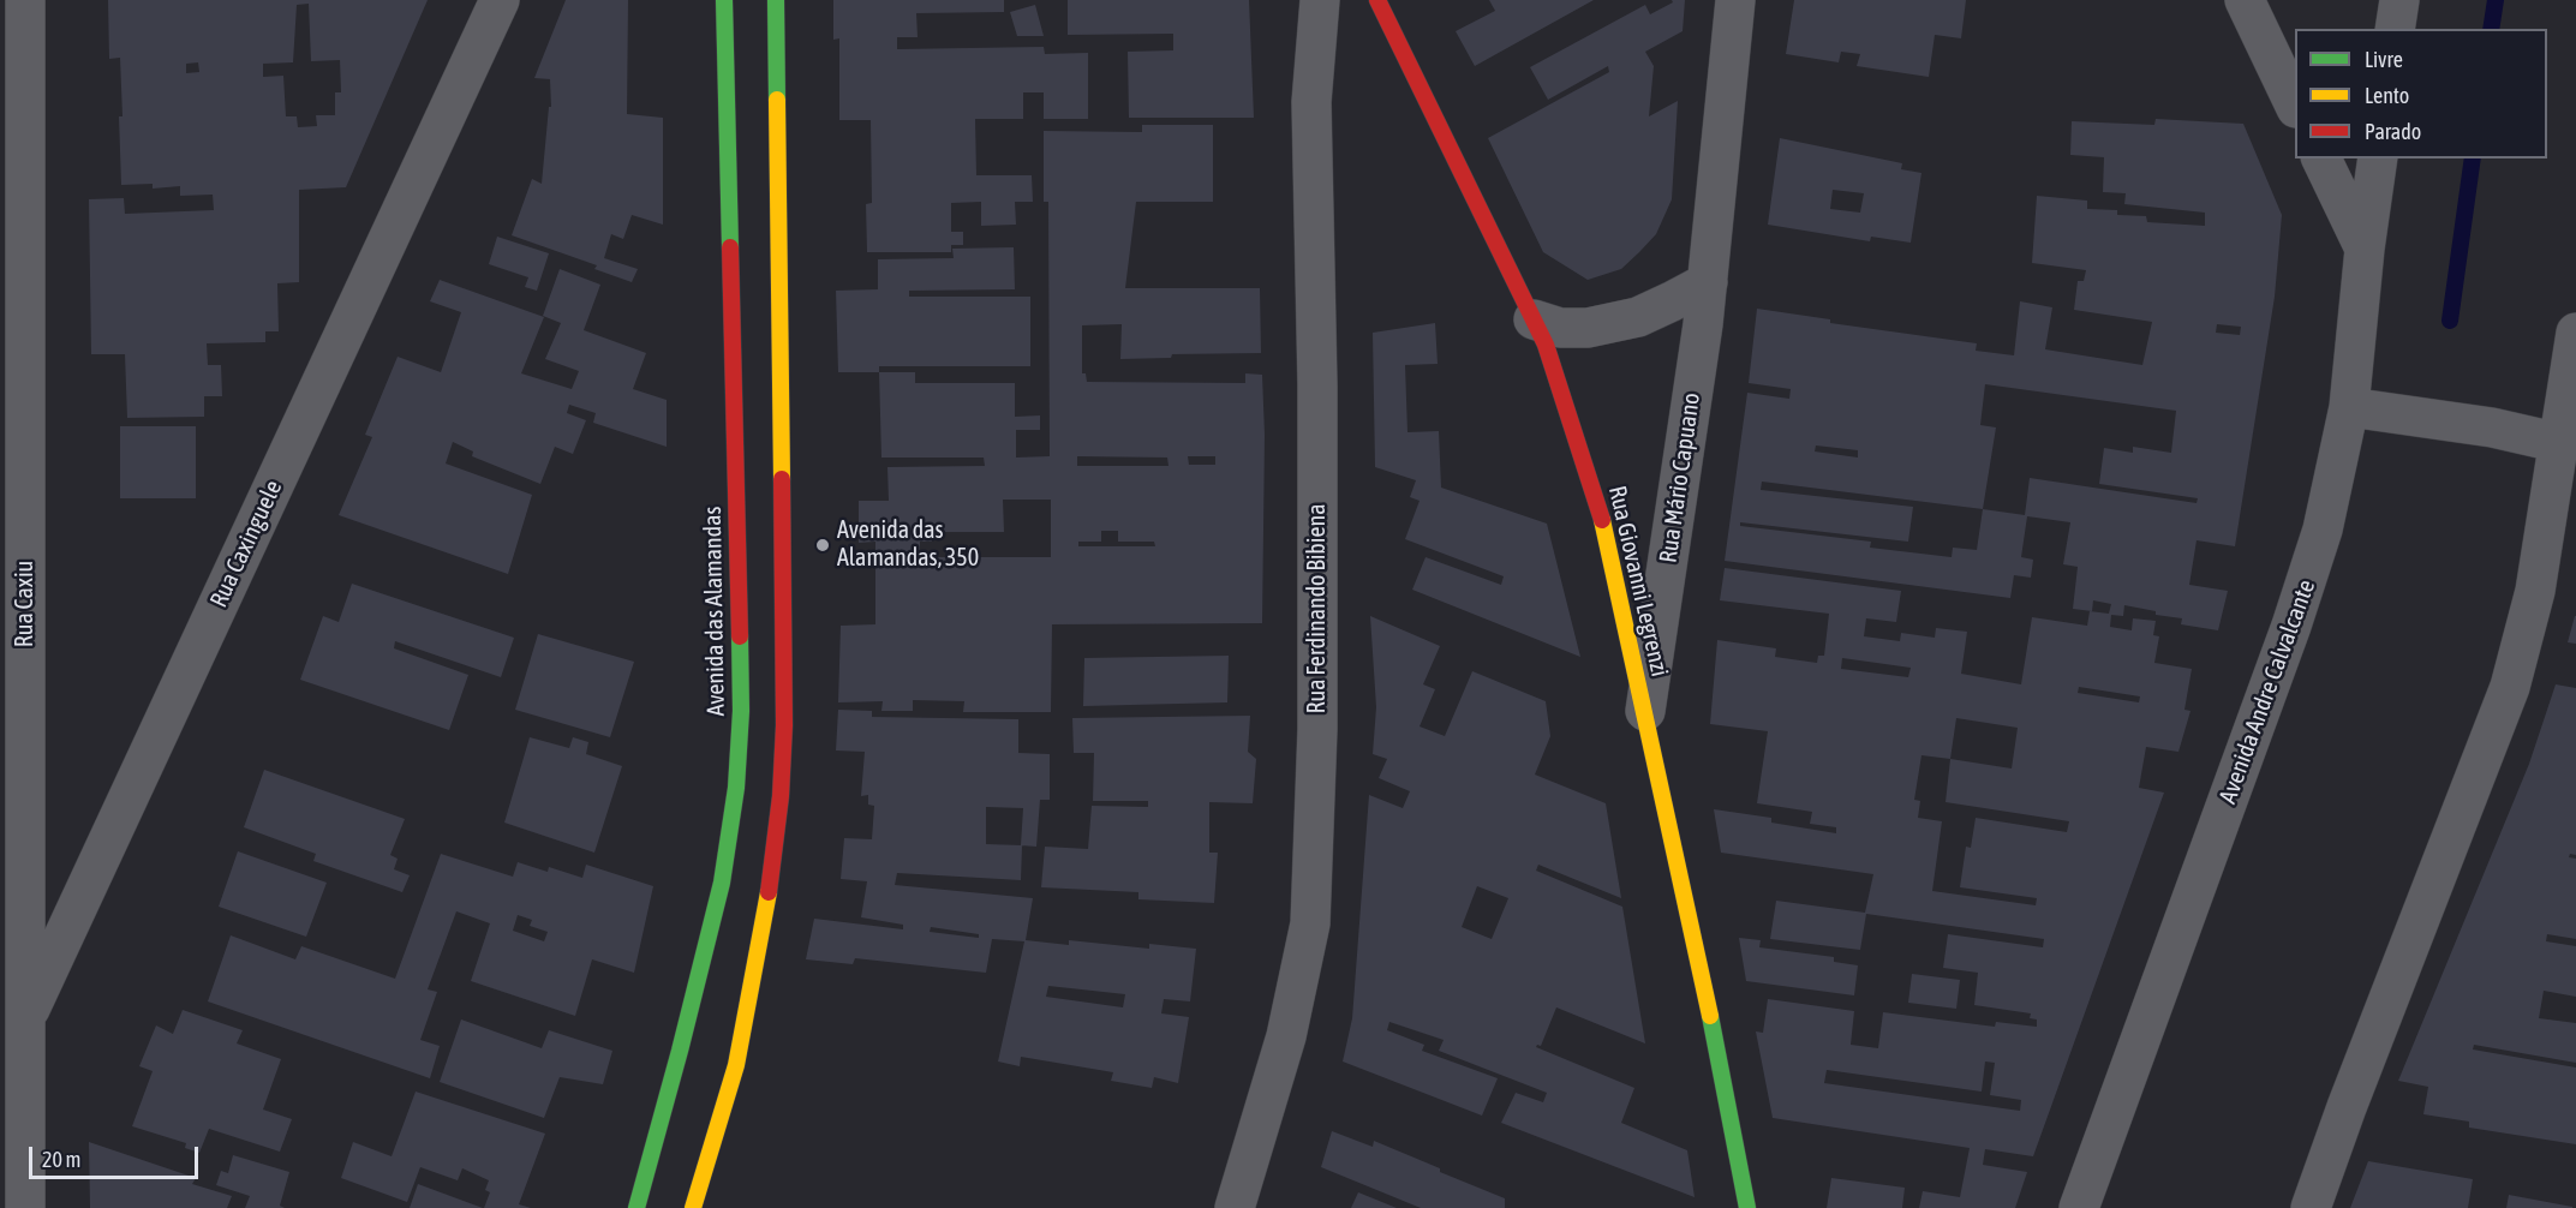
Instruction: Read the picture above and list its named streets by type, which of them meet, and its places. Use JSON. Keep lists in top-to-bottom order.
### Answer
{
  "streets": {
    "street": [
      "Rua Mário Capuano",
      "Rua Caxinguele",
      "Rua Giovanni Legrenzi",
      "Rua Caxiu",
      "Rua Ferdinando Bibiena",
      "Avenida das Alamandas",
      "Avenida Andre Calvalcante"
    ]
  },
  "crossings": [
    ["Rua Mário Capuano", "Rua Giovanni Legrenzi"],
    ["Rua Caxinguele", "Rua Caxiu"]
  ],
  "places": ["Avenida das Alamandas, 350"],
  "legend": ["Livre", "Lento", "Parado"],
  "scale_bar": "20 m"
}
